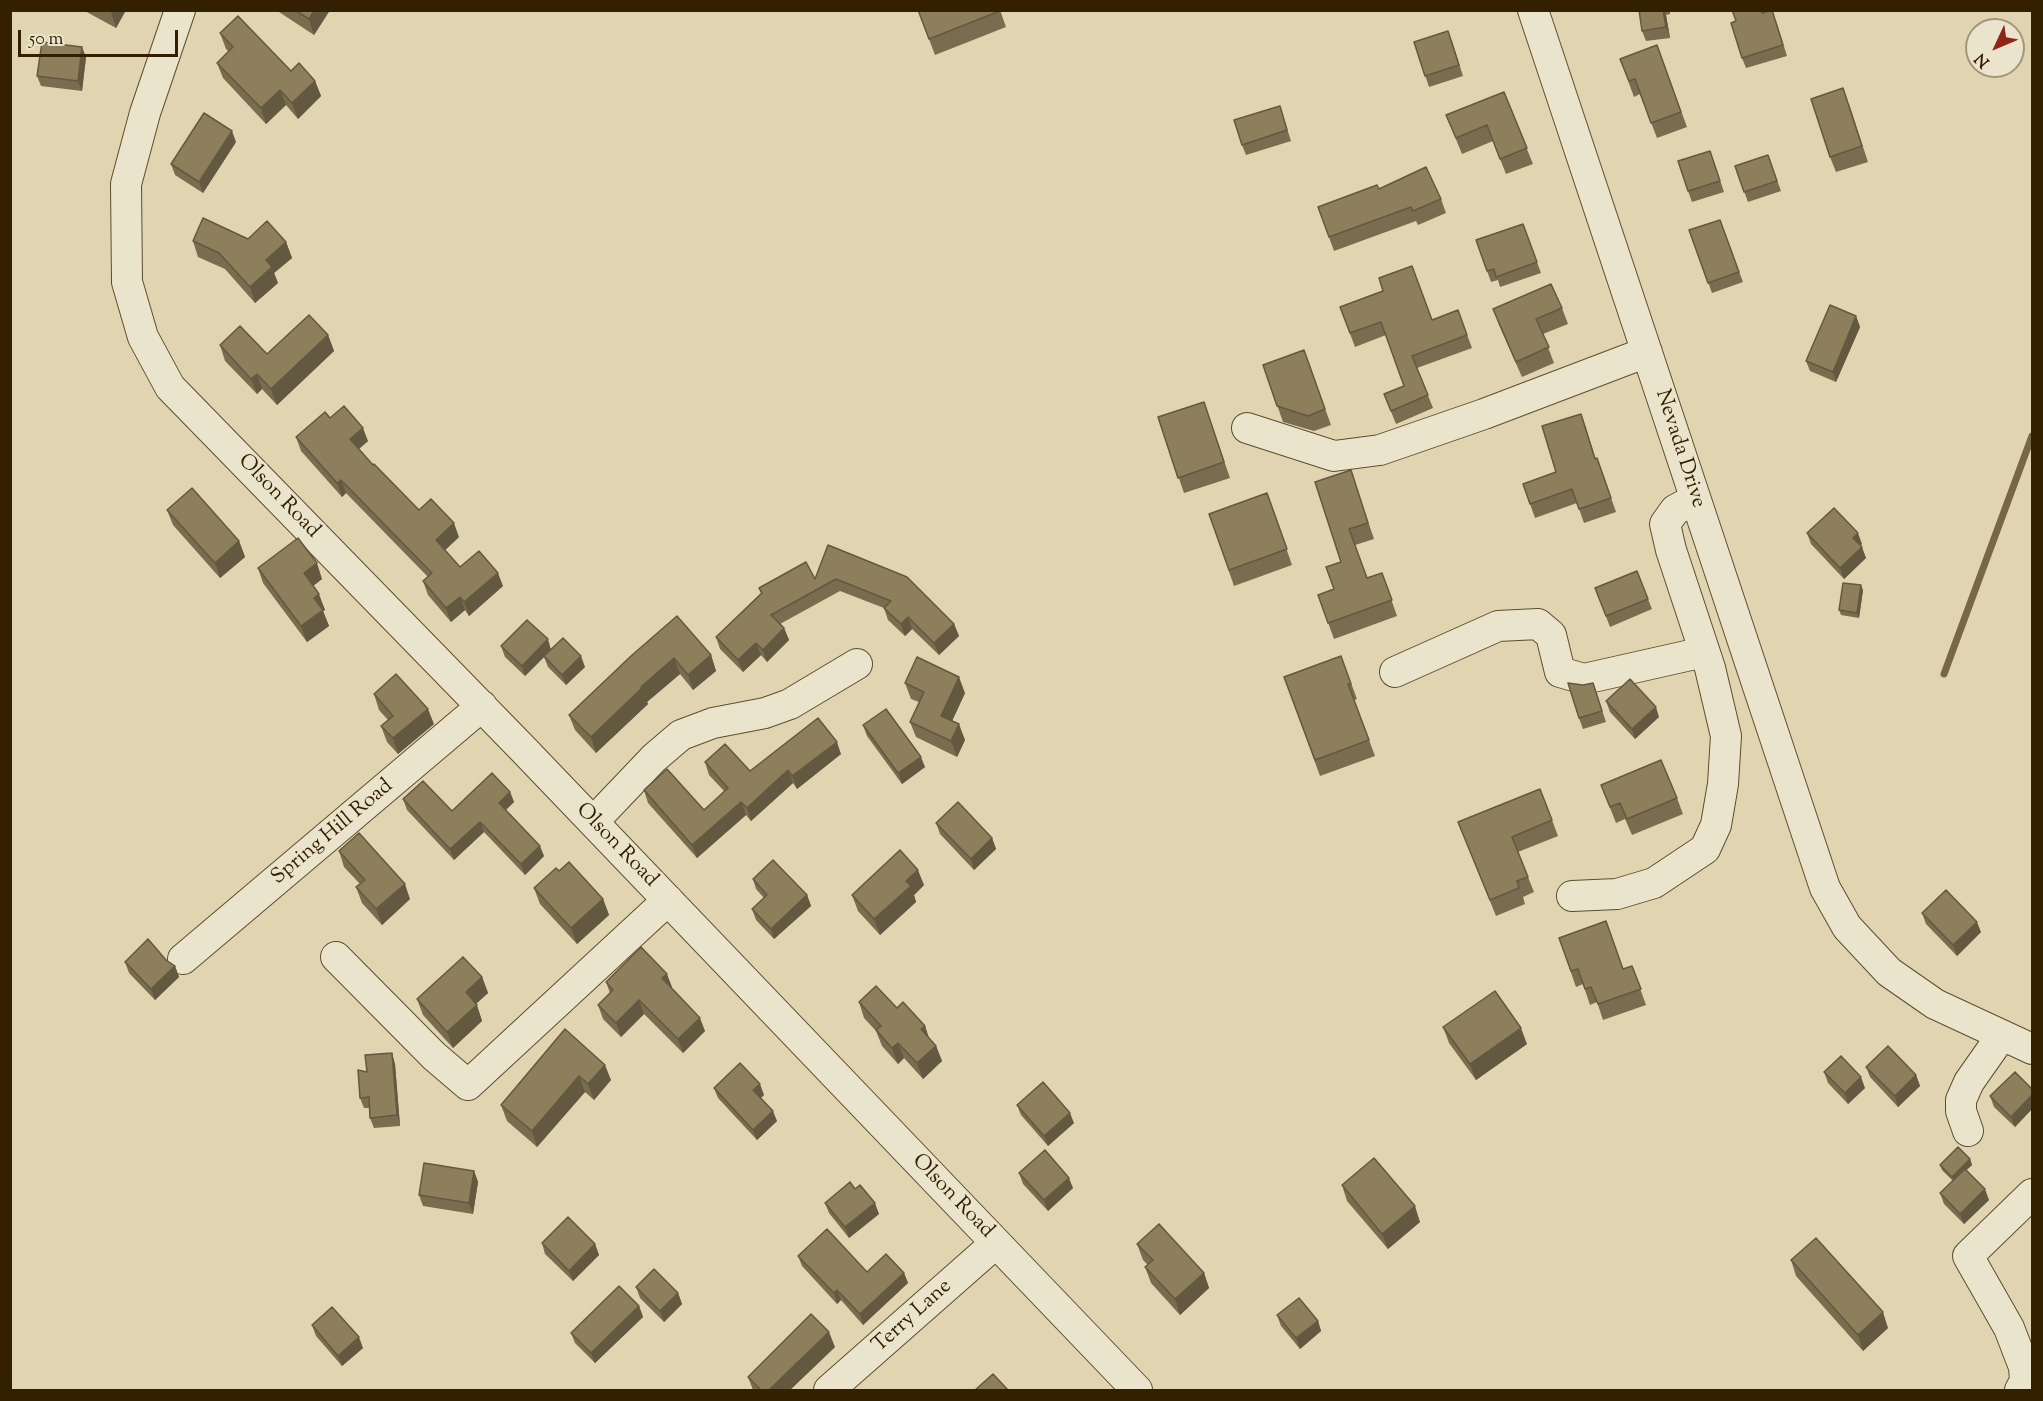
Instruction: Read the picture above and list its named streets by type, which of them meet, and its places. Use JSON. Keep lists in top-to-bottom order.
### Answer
{
  "streets": {
    "street": [
      "Nevada Drive",
      "Olson Road",
      "Spring Hill Road",
      "Terry Lane"
    ]
  },
  "crossings": [
    ["Olson Road", "Spring Hill Road"],
    ["Olson Road", "Terry Lane"]
  ],
  "scale_bar": "50 m",
  "north": "bottom left"
}
